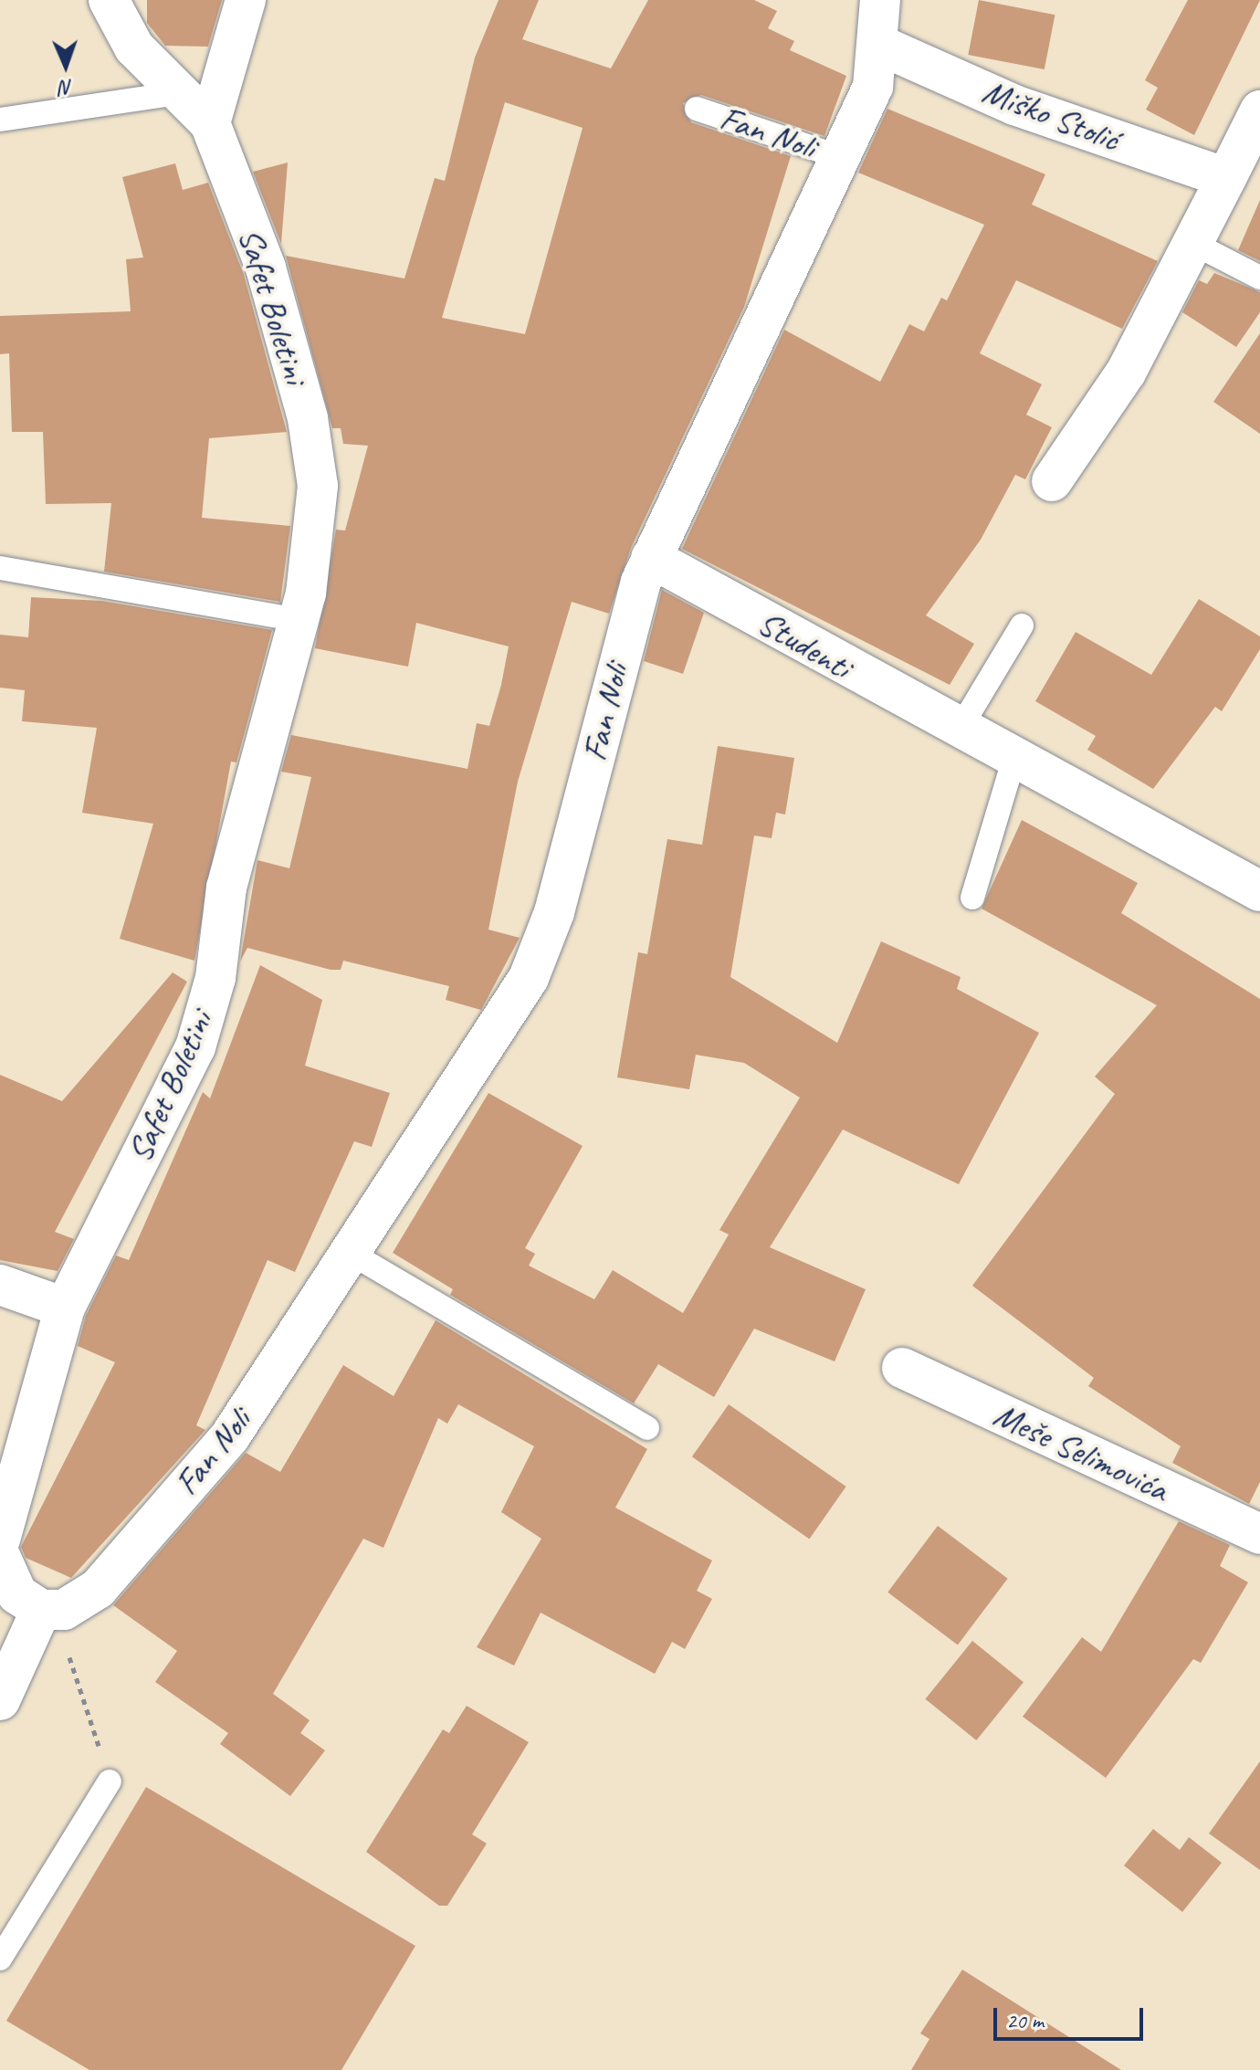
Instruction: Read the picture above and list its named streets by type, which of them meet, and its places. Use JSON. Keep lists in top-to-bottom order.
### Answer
{
  "streets": {
    "street": [
      "Miško Stolić",
      "Fan Noli",
      "Safet Boletini",
      "Studenti",
      "Meše Selimovića"
    ]
  },
  "crossings": [
    ["Miško Stolić", "Fan Noli"],
    ["Fan Noli", "Studenti"]
  ],
  "scale_bar": "20 m",
  "north": "bottom"
}
